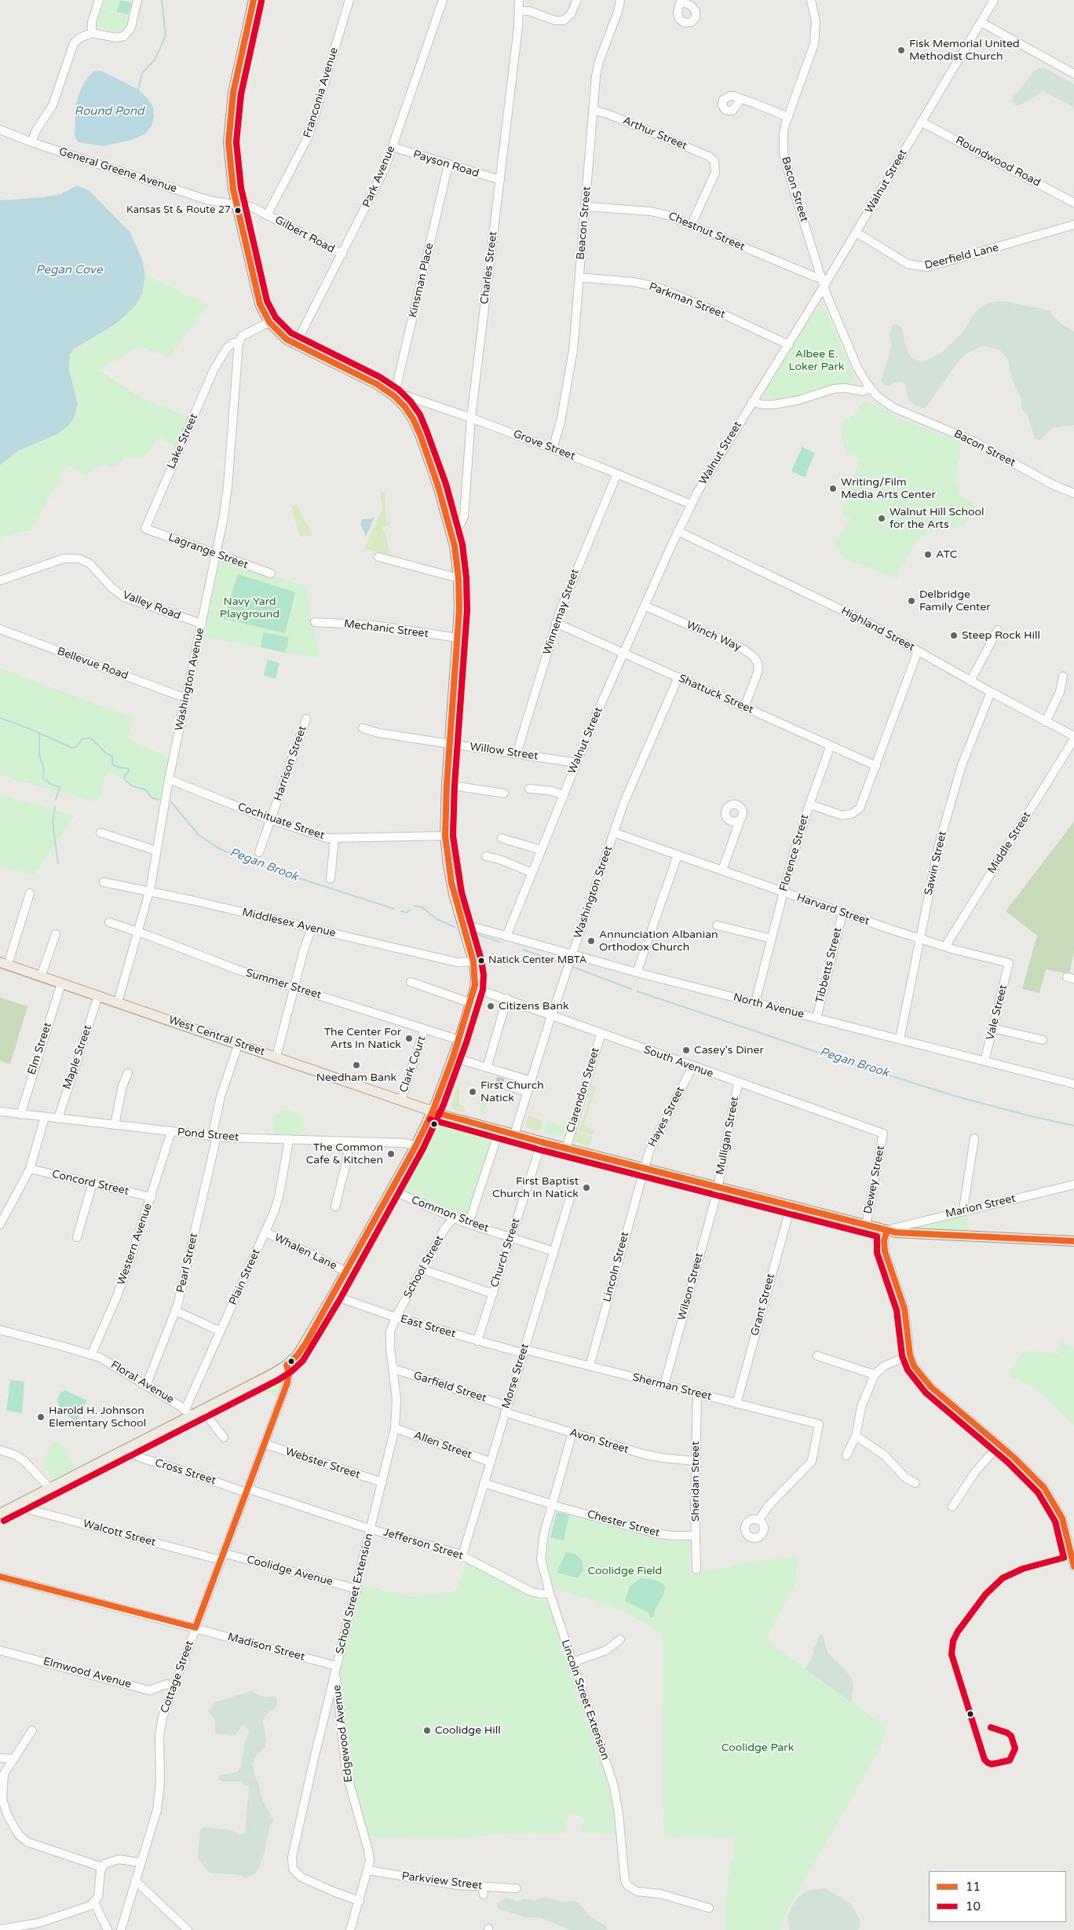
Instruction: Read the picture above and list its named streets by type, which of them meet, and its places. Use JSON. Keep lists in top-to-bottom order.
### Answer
{
  "streets": {
    "main road": ["West Central Street"],
    "street": [
      "Franconia Avenue",
      "Arthur Street",
      "Roundwood Road",
      "Payson Road",
      "General Greene Avenue",
      "Park Avenue",
      "Walnut Street",
      "Bacon Street",
      "Beacon Street",
      "Chestnut Street",
      "Gilbert Road",
      "Deerfield Lane",
      "Charles Street",
      "Kinsman Place",
      "Parkman Street",
      "Lake Street",
      "Grove Street",
      "Lagrange Street",
      "Valley Road",
      "Winnemay Street",
      "Mechanic Street",
      "Highland Street",
      "Winch Way",
      "Bellevue Road",
      "Washington Avenue",
      "Shattuck Street",
      "Willow Street",
      "Harrison Street",
      "Cochituate Street",
      "Middle Street",
      "Florence Street",
      "Sawin Street",
      "Washington Street",
      "Harvard Street",
      "Middlesex Avenue",
      "Tibbetts Street",
      "Summer Street",
      "North Avenue",
      "Vale Street",
      "Elm Street",
      "Maple Street",
      "South Avenue",
      "Clark Court",
      "Clarendon Street",
      "Hayes Street",
      "Pond Street",
      "Mulligan Street",
      "Dewey Street",
      "Concord Street",
      "Marion Street",
      "Common Street",
      "Western Avenue",
      "Whalen Lane",
      "Church Street",
      "Pearl Street",
      "School Street",
      "Lincoln Street",
      "Plain Street",
      "Wilson Street",
      "Grant Street",
      "East Street",
      "Morse Street",
      "Floral Avenue",
      "Garfield Street",
      "Sherman Street",
      "Avon Street",
      "Allen Street",
      "Webster Street",
      "Cross Street",
      "Sheridan Street",
      "Chester Street",
      "Walcott Street",
      "Jefferson Street",
      "Coolidge Avenue",
      "School Street Extension",
      "Madison Street",
      "Elmwood Avenue",
      "Cottage Street",
      "Lincoln Street Extension",
      "Edgewood Avenue",
      "Parkview Street"
    ]
  },
  "crossings": [
    ["Franconia Avenue", "Gilbert Road"],
    ["Arthur Street", "Beacon Street"],
    ["Arthur Street", "Chestnut Street"],
    ["Roundwood Road", "Walnut Street"],
    ["Payson Road", "Park Avenue"],
    ["Payson Road", "Charles Street"],
    ["Payson Road", "Kinsman Place"],
    ["Park Avenue", "Gilbert Road"],
    ["Walnut Street", "Bacon Street"],
    ["Walnut Street", "Chestnut Street"],
    ["Walnut Street", "Deerfield Lane"],
    ["Walnut Street", "Parkman Street"],
    ["Walnut Street", "Grove Street"],
    ["Walnut Street", "Highland Street"],
    ["Walnut Street", "Winch Way"],
    ["Walnut Street", "Shattuck Street"],
    ["Walnut Street", "Willow Street"],
    ["Walnut Street", "North Avenue"],
    ["Bacon Street", "Chestnut Street"],
    ["Beacon Street", "Chestnut Street"],
    ["Beacon Street", "Parkman Street"],
    ["Beacon Street", "Grove Street"],
    ["Charles Street", "Grove Street"],
    ["Kinsman Place", "Grove Street"],
    ["Lake Street", "Lagrange Street"],
    ["Grove Street", "Winnemay Street"],
    ["Lagrange Street", "Washington Avenue"],
    ["Valley Road", "Washington Avenue"],
    ["Winnemay Street", "Shattuck Street"],
    ["Winnemay Street", "Willow Street"],
    ["Highland Street", "Florence Street"],
    ["Highland Street", "Sawin Street"],
    ["Winch Way", "Shattuck Street"],
    ["Bellevue Road", "Washington Avenue"],
    ["Washington Avenue", "Cochituate Street"],
    ["Washington Avenue", "Middlesex Avenue"],
    ["Washington Avenue", "Summer Street"],
    ["Washington Avenue", "West Central Street"],
    ["Shattuck Street", "Florence Street"],
    ["Shattuck Street", "Washington Street"],
    ["Harrison Street", "Cochituate Street"],
    ["Middle Street", "Harvard Street"],
    ["Florence Street", "Harvard Street"],
    ["Florence Street", "North Avenue"],
    ["Sawin Street", "Harvard Street"],
    ["Sawin Street", "North Avenue"],
    ["Washington Street", "Harvard Street"],
    ["Washington Street", "North Avenue"],
    ["Washington Street", "West Central Street"],
    ["Washington Street", "South Avenue"],
    ["Harvard Street", "Tibbetts Street"],
    ["Harvard Street", "Vale Street"],
    ["Tibbetts Street", "North Avenue"],
    ["Summer Street", "Clark Court"],
    ["North Avenue", "Vale Street"],
    ["West Central Street", "Elm Street"],
    ["West Central Street", "Maple Street"],
    ["West Central Street", "Clark Court"],
    ["West Central Street", "Clarendon Street"],
    ["West Central Street", "Hayes Street"],
    ["West Central Street", "Mulligan Street"],
    ["West Central Street", "Dewey Street"],
    ["West Central Street", "Marion Street"],
    ["West Central Street", "Church Street"],
    ["West Central Street", "Pearl Street"],
    ["West Central Street", "Lincoln Street"],
    ["West Central Street", "Wilson Street"],
    ["West Central Street", "Grant Street"],
    ["Elm Street", "Pond Street"],
    ["Maple Street", "Pond Street"],
    ["South Avenue", "Clarendon Street"],
    ["South Avenue", "Hayes Street"],
    ["South Avenue", "Mulligan Street"],
    ["South Avenue", "Dewey Street"],
    ["Hayes Street", "Lincoln Street"],
    ["Pond Street", "Western Avenue"],
    ["Pond Street", "Pearl Street"],
    ["Pond Street", "Plain Street"],
    ["Mulligan Street", "Wilson Street"],
    ["Concord Street", "Western Avenue"],
    ["Common Street", "Church Street"],
    ["Common Street", "School Street"],
    ["Common Street", "Morse Street"],
    ["Western Avenue", "Floral Avenue"],
    ["Whalen Lane", "Plain Street"],
    ["Church Street", "East Street"],
    ["Pearl Street", "Floral Avenue"],
    ["School Street", "East Street"],
    ["School Street", "School Street Extension"],
    ["Lincoln Street", "Sherman Street"],
    ["Plain Street", "Floral Avenue"],
    ["Wilson Street", "Sherman Street"],
    ["Grant Street", "Sherman Street"],
    ["East Street", "Morse Street"],
    ["East Street", "Sherman Street"],
    ["East Street", "School Street Extension"],
    ["Morse Street", "Garfield Street"],
    ["Morse Street", "Sherman Street"],
    ["Morse Street", "Avon Street"],
    ["Morse Street", "Allen Street"],
    ["Morse Street", "Chester Street"],
    ["Morse Street", "Jefferson Street"],
    ["Garfield Street", "Avon Street"],
    ["Garfield Street", "School Street Extension"],
    ["Sherman Street", "Sheridan Street"],
    ["Avon Street", "Sheridan Street"],
    ["Avon Street", "Lincoln Street Extension"],
    ["Allen Street", "School Street Extension"],
    ["Webster Street", "School Street Extension"],
    ["Webster Street", "Cottage Street"],
    ["Cross Street", "Jefferson Street"],
    ["Cross Street", "Cottage Street"],
    ["Sheridan Street", "Chester Street"],
    ["Chester Street", "Lincoln Street Extension"],
    ["Walcott Street", "Coolidge Avenue"],
    ["Walcott Street", "Cottage Street"],
    ["Jefferson Street", "School Street Extension"],
    ["Jefferson Street", "Cottage Street"],
    ["Jefferson Street", "Lincoln Street Extension"],
    ["Coolidge Avenue", "School Street Extension"],
    ["Coolidge Avenue", "Cottage Street"],
    ["School Street Extension", "Madison Street"],
    ["School Street Extension", "Edgewood Avenue"],
    ["Madison Street", "Cottage Street"],
    ["Madison Street", "Edgewood Avenue"],
    ["Elmwood Avenue", "Cottage Street"],
    ["Edgewood Avenue", "Parkview Street"]
  ],
  "water": ["Round Pond", "Pegan Cove", "Pegan Brook"],
  "parks": [
    "Albee E. Loker Park",
    "Navy Yard Playground",
    "Coolidge Field",
    "Coolidge Park"
  ],
  "places": [
    "Fisk Memorial United Methodist Church",
    "Kansas St & Route 27",
    "Writing/Film Media Arts Center",
    "Walnut Hill School for the Arts",
    "ATC",
    "Delbridge Family Center",
    "Steep Rock Hill",
    "Annunciation Albanian Orthodox Church",
    "Natick Center MBTA",
    "Citizens Bank",
    "The Center For Arts In Natick",
    "Casey's Diner",
    "Needham Bank",
    "First Church Natick",
    "The Common Cafe & Kitchen",
    "First Baptist Church in Natick",
    "Harold H. Johnson Elementary School",
    "Coolidge Hill"
  ],
  "lines": ["transit line 11", "transit line 10"],
  "legend": ["11", "10"]
}
